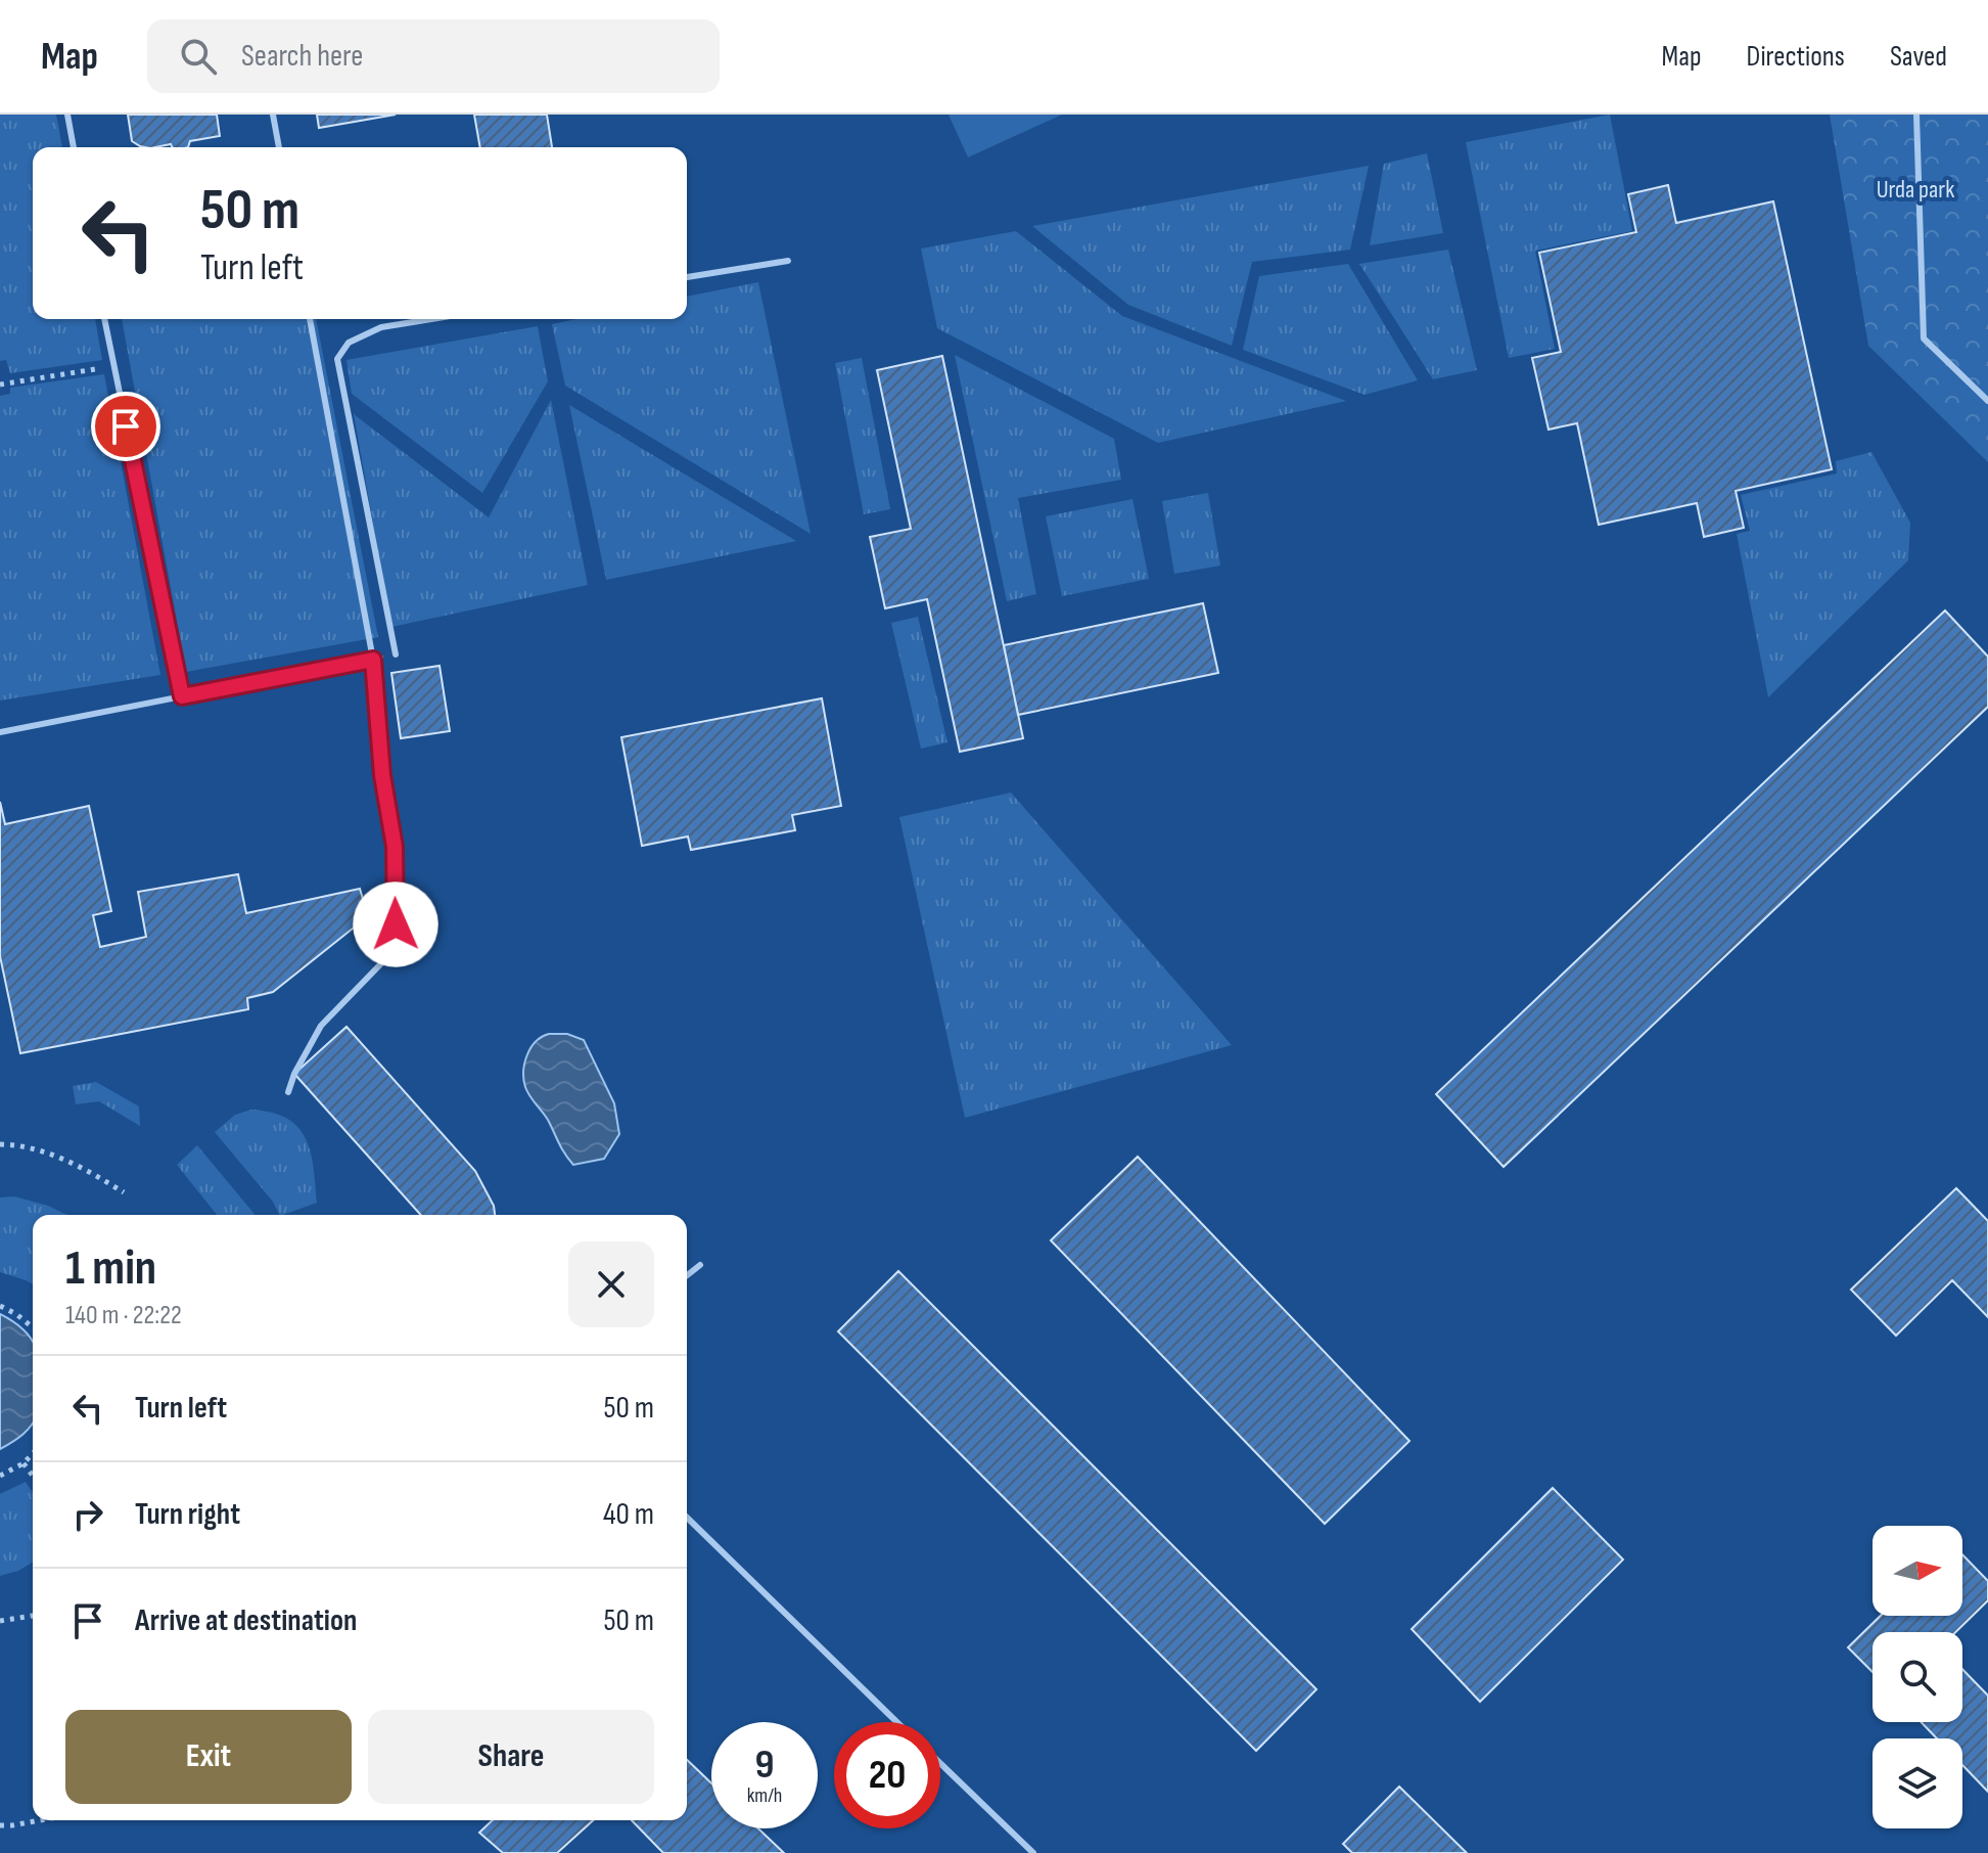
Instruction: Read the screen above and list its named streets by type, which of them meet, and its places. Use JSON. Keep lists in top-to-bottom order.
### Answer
{
  "parks": ["Urda park"],
  "north": "right",
  "page": {
    "header": "Map",
    "search": "Search here",
    "nav": ["Map", "Directions", "Saved"],
    "turn": ["50 m", "Turn left"],
    "heading": ["1 min", "140 m · 22:22"],
    "list": [
      {
        "name": "Turn left",
        "value": "50 m"
      },
      {
        "name": "Turn right",
        "value": "40 m"
      },
      {
        "name": "Arrive at destination",
        "value": "50 m"
      }
    ],
    "buttons": ["Exit", "Share"],
    "speed": "9 km/h",
    "limit": "20"
  }
}
